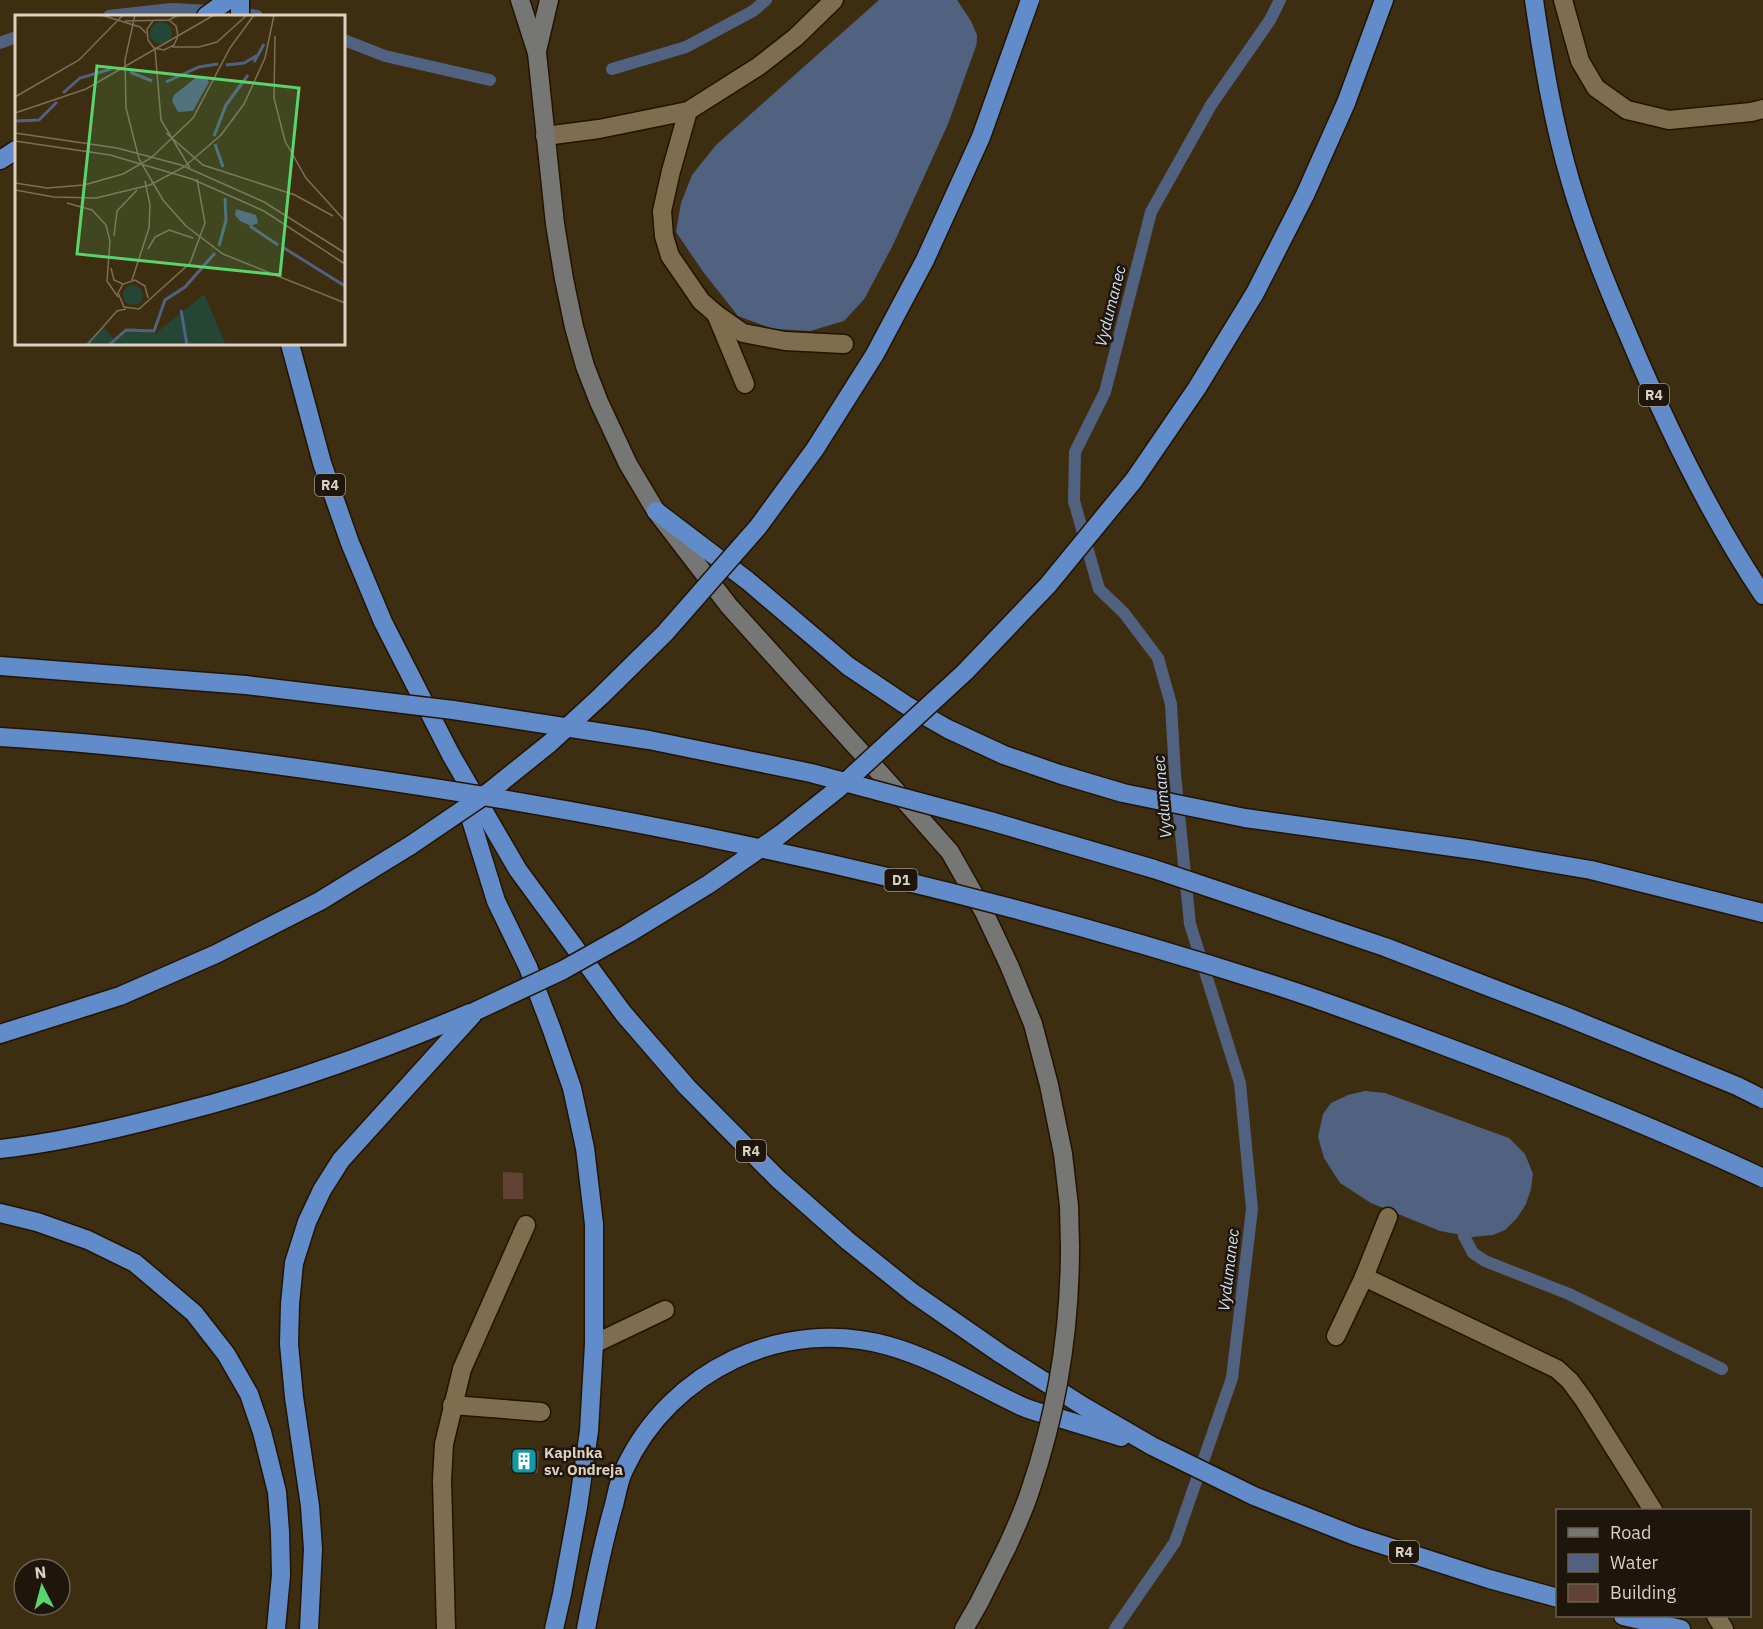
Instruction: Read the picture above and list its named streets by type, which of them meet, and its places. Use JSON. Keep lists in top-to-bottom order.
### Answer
{
  "streets": {
    "highway": ["R4", "D1"]
  },
  "water": ["Vydumanec"],
  "places": {
    "building": ["Kaplnka sv. Ondreja"]
  },
  "legend": ["Road", "Water", "Building"],
  "north": "top"
}
